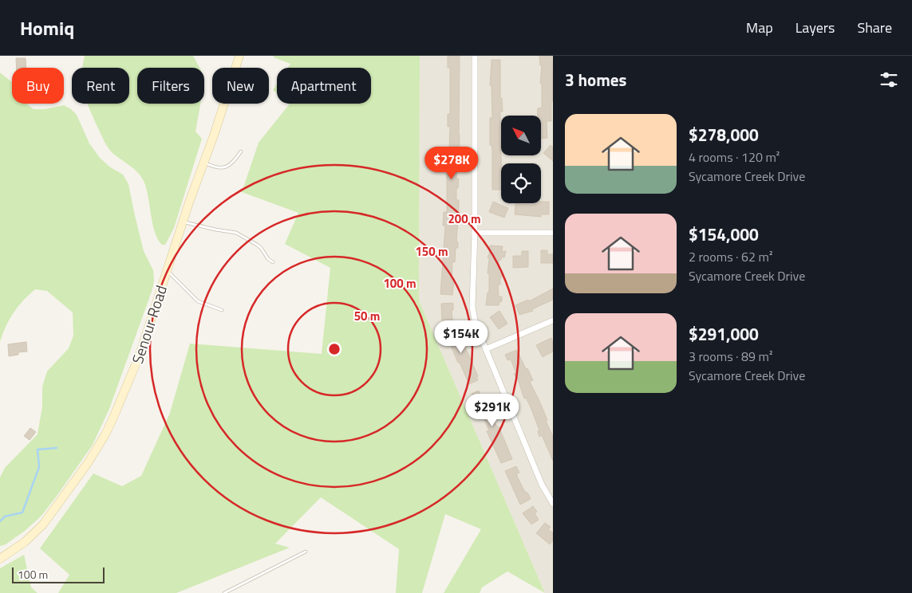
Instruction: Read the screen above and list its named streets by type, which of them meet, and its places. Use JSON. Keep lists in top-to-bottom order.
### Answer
{
  "streets": {
    "street": ["Senour Road"]
  },
  "scale_bar": "100 m",
  "north": "top left",
  "page": {
    "header": "Homiq",
    "nav": ["Map", "Layers", "Share"],
    "heading": "3 homes",
    "chip": [
      "Buy",
      "Rent",
      "Filters",
      "New",
      "Apartment"
    ],
    "list": [
      {
        "name": "$278,000",
        "note": "4 rooms · 120 m² · Sycamore Creek Drive"
      },
      {
        "name": "$154,000",
        "note": "2 rooms · 62 m² · Sycamore Creek Drive"
      },
      {
        "name": "$291,000",
        "note": "3 rooms · 89 m² · Sycamore Creek Drive"
      }
    ],
    "price": ["$278K", "$154K", "$291K"],
    "scale": "100 m"
  },
  "rings": [
    "200 m",
    "150 m",
    "100 m",
    "50 m"
  ]
}
